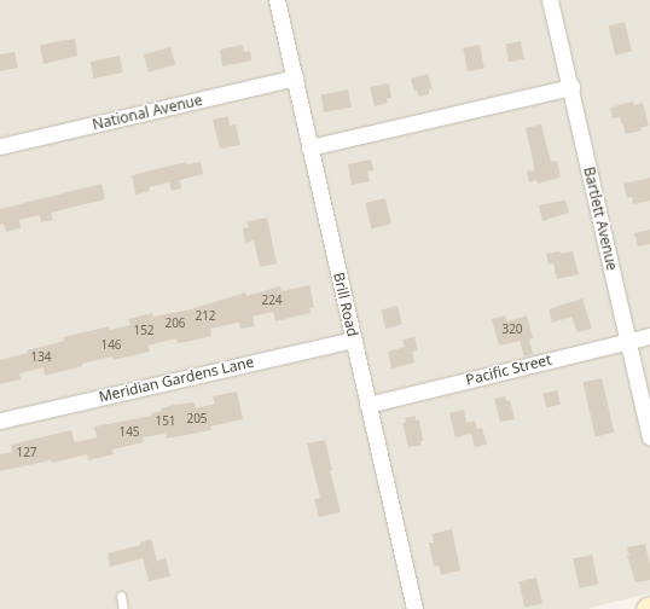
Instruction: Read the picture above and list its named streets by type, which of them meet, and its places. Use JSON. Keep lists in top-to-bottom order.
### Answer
{
  "streets": {
    "street": [
      "National Avenue",
      "Bartlett Avenue",
      "Brill Road",
      "Pacific Street",
      "Meridian Gardens Lane"
    ]
  },
  "crossings": [
    ["National Avenue", "Brill Road"],
    ["Bartlett Avenue", "Pacific Street"],
    ["Brill Road", "Pacific Street"],
    ["Brill Road", "Meridian Gardens Lane"]
  ],
  "house_numbers": [
    "224",
    "212",
    "206",
    "320",
    "152",
    "146",
    "134",
    "205",
    "151",
    "145",
    "127"
  ]
}
